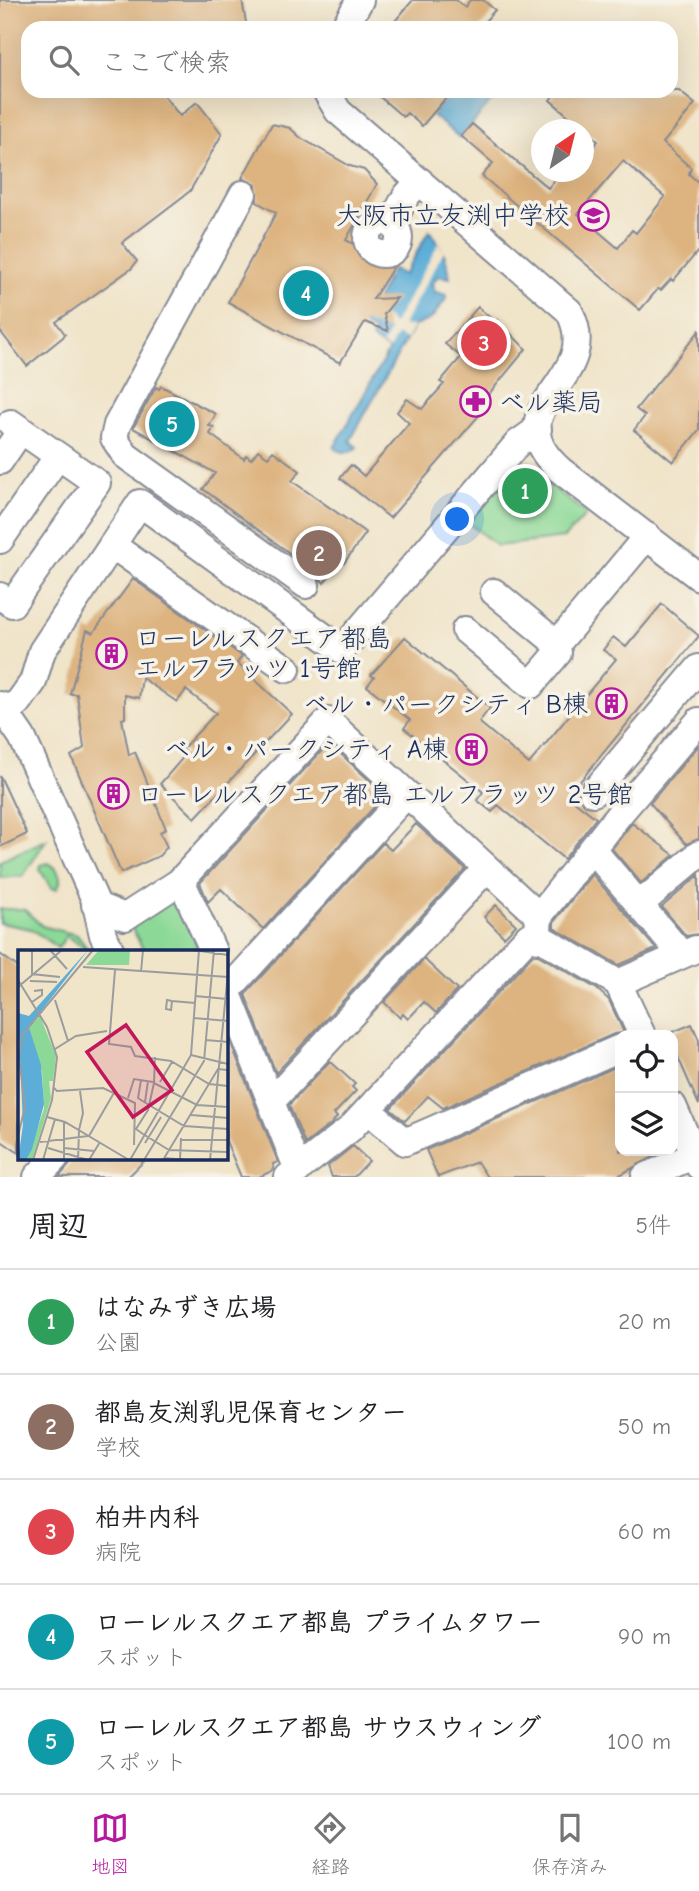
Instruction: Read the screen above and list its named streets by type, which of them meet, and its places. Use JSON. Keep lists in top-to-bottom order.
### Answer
{
  "places": {
    "school or university": ["大阪市立友渕中学校"],
    "pharmacy": ["ベル薬局"],
    "building": [
      "ローレルスクエア都島 エルフラッツ 1号館",
      "ベル・パークシティ B棟",
      "ベル・パークシティ A棟",
      "ローレルスクエア都島 エルフラッツ 2号館"
    ]
  },
  "north": "top right",
  "page": {
    "search": "ここで検索",
    "pins": [
      "4",
      "3",
      "5",
      "1",
      "2"
    ],
    "heading": ["周辺", "5件"],
    "list": [
      {
        "mark": "1",
        "name": "はなみずき広場",
        "note": "公園",
        "value": "20 m"
      },
      {
        "mark": "2",
        "name": "都島友渕乳児保育センター",
        "note": "学校",
        "value": "50 m"
      },
      {
        "mark": "3",
        "name": "柏井内科",
        "note": "病院",
        "value": "60 m"
      },
      {
        "mark": "4",
        "name": "ローレルスクエア都島 プライムタワー",
        "note": "スポット",
        "value": "90 m"
      },
      {
        "mark": "5",
        "name": "ローレルスクエア都島 サウスウィング",
        "note": "スポット",
        "value": "100 m"
      }
    ],
    "nav": ["地図", "経路", "保存済み"]
  }
}
